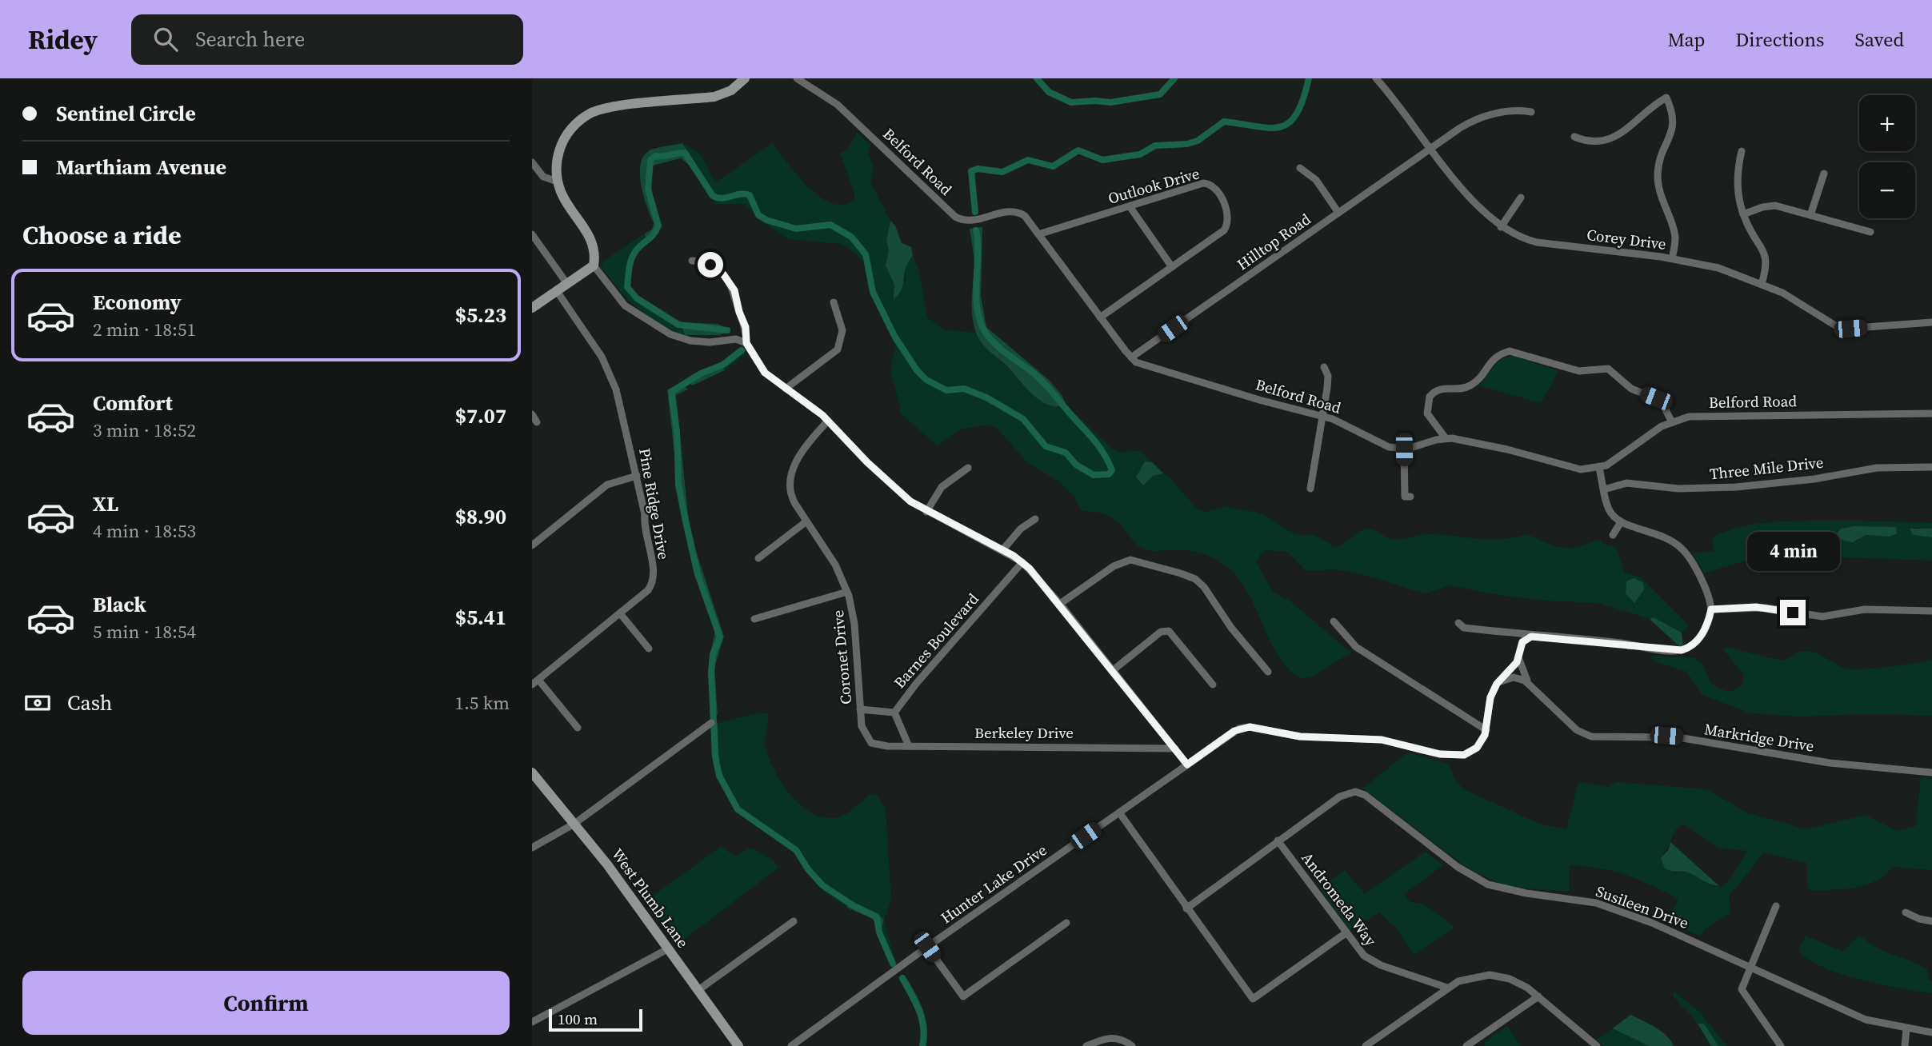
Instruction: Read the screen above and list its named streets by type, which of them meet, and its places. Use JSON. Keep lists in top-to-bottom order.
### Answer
{
  "streets": {
    "street": [
      "Belford Road",
      "Outlook Drive",
      "Corey Drive",
      "Hilltop Road",
      "Three Mile Drive",
      "Pine Ridge Drive",
      "Barnes Boulevard",
      "Coronet Drive",
      "Berkeley Drive",
      "Markridge Drive",
      "Hunter Lake Drive",
      "West Plumb Lane",
      "Andromeda Way",
      "Susileen Drive"
    ]
  },
  "crossings": [
    ["Belford Road", "Outlook Drive"],
    ["Belford Road", "Hilltop Road"],
    ["Corey Drive", "Hilltop Road"],
    ["Barnes Boulevard", "Coronet Drive"],
    ["Coronet Drive", "Berkeley Drive"],
    ["Andromeda Way", "Susileen Drive"]
  ],
  "scale_bar": "100 m",
  "page": {
    "header": "Ridey",
    "search": "Search here",
    "nav": ["Map", "Directions", "Saved"],
    "banner": ["Sentinel Circle", "Marthiam Avenue"],
    "map_buttons": ["+", "−"],
    "heading": "Choose a ride",
    "list": [
      {
        "name": "Economy",
        "note": "2 min · 18:51",
        "value": "$5.23"
      },
      {
        "name": "Comfort",
        "note": "3 min · 18:52",
        "value": "$7.07"
      },
      {
        "name": "XL",
        "note": "4 min · 18:53",
        "value": "$8.90"
      },
      {
        "name": "Black",
        "note": "5 min · 18:54",
        "value": "$5.41"
      }
    ],
    "bubble": "4 min",
    "pay": ["Cash", "1.5 km"],
    "buttons": "Confirm",
    "scale": "100 m"
  }
}
